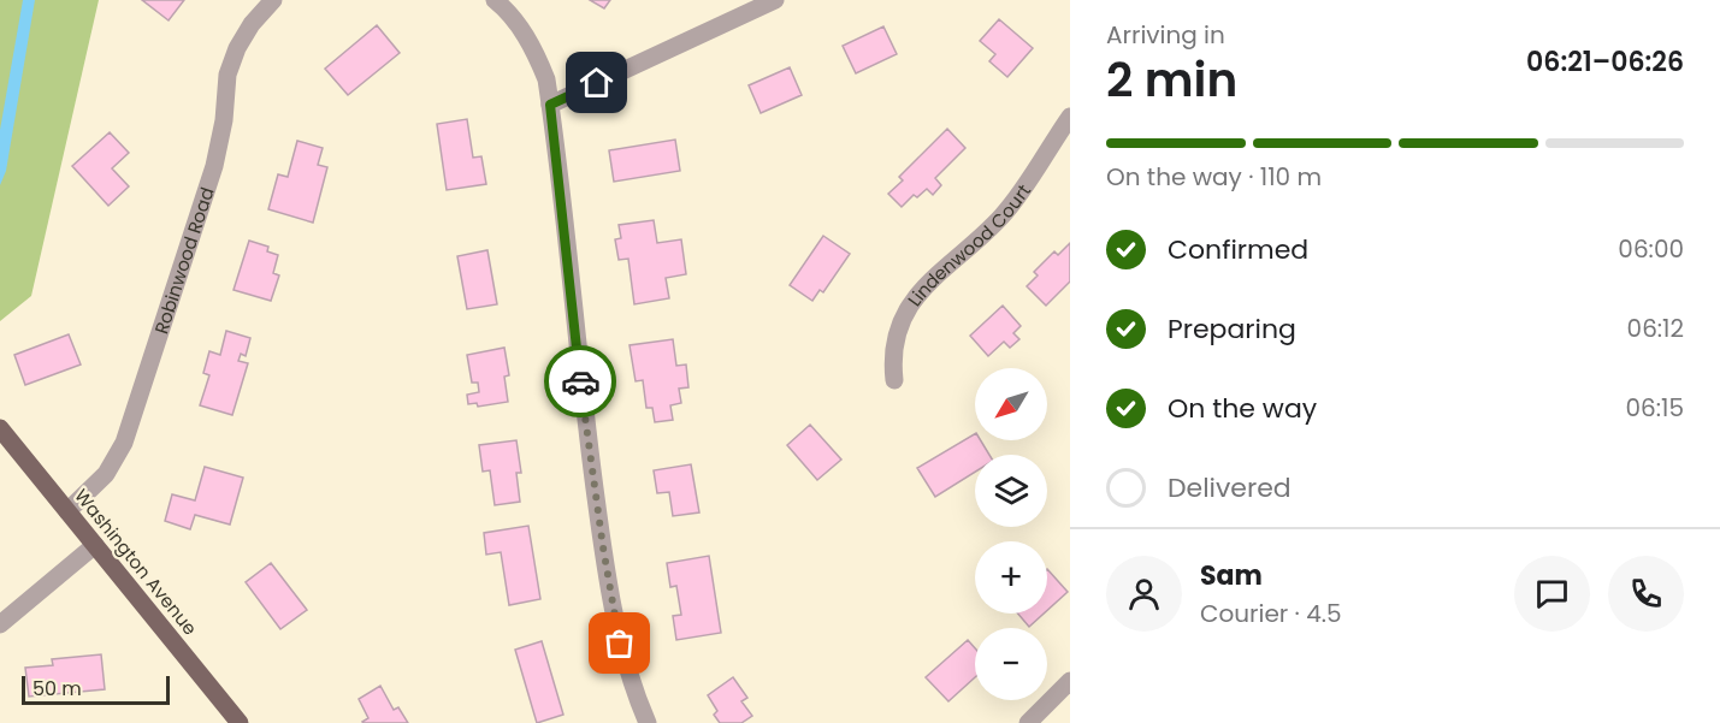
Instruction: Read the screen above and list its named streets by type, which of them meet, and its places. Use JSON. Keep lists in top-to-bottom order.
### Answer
{
  "streets": {
    "main road": ["Washington Avenue"],
    "street": ["Lindenwood Court", "Robinwood Road"]
  },
  "crossings": [
    ["Robinwood Road", "Washington Avenue"]
  ],
  "scale_bar": "50 m",
  "north": "bottom left",
  "page": {
    "heading": ["2 min", "Arriving in", "06:21–06:26"],
    "panel": ["Sam", "Courier · 4.5"],
    "bar": "On the way · 110 m",
    "list": [
      ["Confirmed", "06:00"],
      ["Preparing", "06:12"],
      ["On the way", "06:15"],
      "Delivered"
    ],
    "map_buttons": ["+", "−"],
    "scale": "50 m"
  }
}
